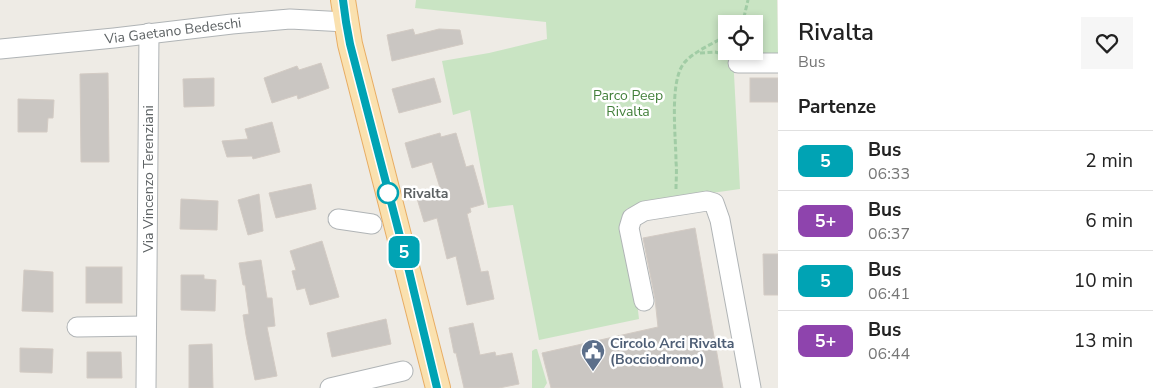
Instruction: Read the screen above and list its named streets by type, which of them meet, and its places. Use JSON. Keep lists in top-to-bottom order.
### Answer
{
  "streets": {
    "street": ["Via Gaetano Bedeschi", "Via Vincenzo Terenziani"]
  },
  "crossings": [
    ["Via Gaetano Bedeschi", "Via Vincenzo Terenziani"]
  ],
  "parks": ["Parco Peep Rivalta"],
  "places": {
    "other": ["Rivalta"],
    "public building": ["Circolo Arci Rivalta (Bocciodromo)"]
  },
  "lines": ["bus line 5"],
  "page": {
    "on_map": "5",
    "heading": [
      ["Rivalta", "Bus"],
      "Partenze"
    ],
    "list": [
      {
        "mark": "5",
        "name": "Bus",
        "note": "06:33",
        "value": "2 min"
      },
      {
        "mark": "5+",
        "name": "Bus",
        "note": "06:37",
        "value": "6 min"
      },
      {
        "mark": "5",
        "name": "Bus",
        "note": "06:41",
        "value": "10 min"
      },
      {
        "mark": "5+",
        "name": "Bus",
        "note": "06:44",
        "value": "13 min"
      }
    ]
  }
}
